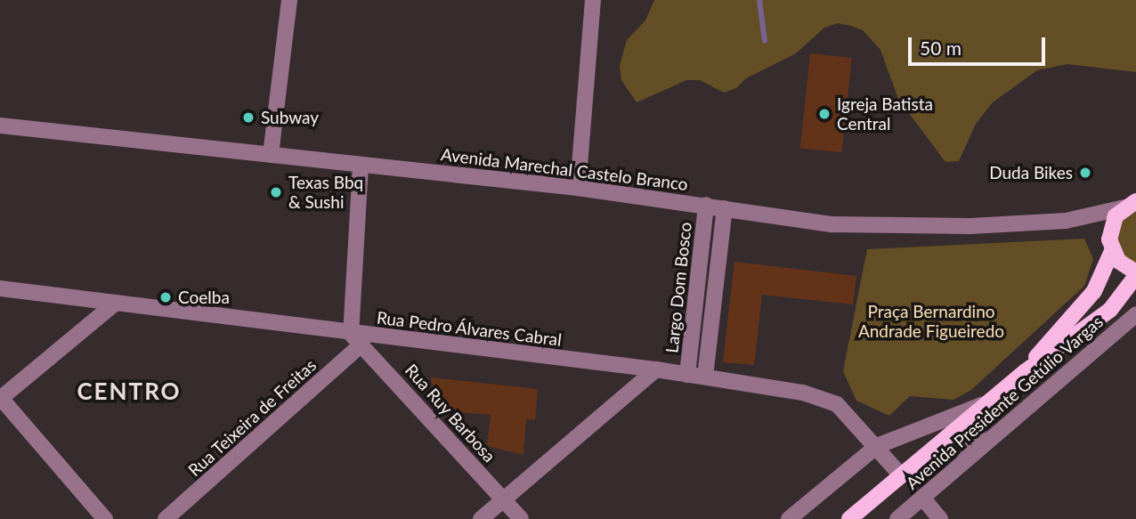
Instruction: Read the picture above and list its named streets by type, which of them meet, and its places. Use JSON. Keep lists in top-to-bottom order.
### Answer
{
  "streets": {
    "main road": ["Avenida Presidente Getúlio Vargas"],
    "street": [
      "Avenida Marechal Castelo Branco",
      "Largo Dom Bosco",
      "Rua Pedro Álvares Cabral",
      "Rua Ruy Barbosa",
      "Rua Teixeira de Freitas"
    ]
  },
  "crossings": [
    ["Avenida Marechal Castelo Branco", "Largo Dom Bosco"],
    ["Avenida Marechal Castelo Branco", "Avenida Presidente Getúlio Vargas"],
    ["Largo Dom Bosco", "Rua Pedro Álvares Cabral"],
    ["Rua Pedro Álvares Cabral", "Avenida Presidente Getúlio Vargas"],
    ["Rua Pedro Álvares Cabral", "Rua Ruy Barbosa"],
    ["Rua Pedro Álvares Cabral", "Rua Teixeira de Freitas"],
    ["Rua Ruy Barbosa", "Rua Teixeira de Freitas"]
  ],
  "districts": ["CENTRO"],
  "parks": ["Praça Bernardino Andrade Figueiredo"],
  "places": [
    "Igreja Batista Central",
    "Subway",
    "Duda Bikes",
    "Texas Bbq & Sushi",
    "Coelba"
  ],
  "scale_bar": "50 m"
}
